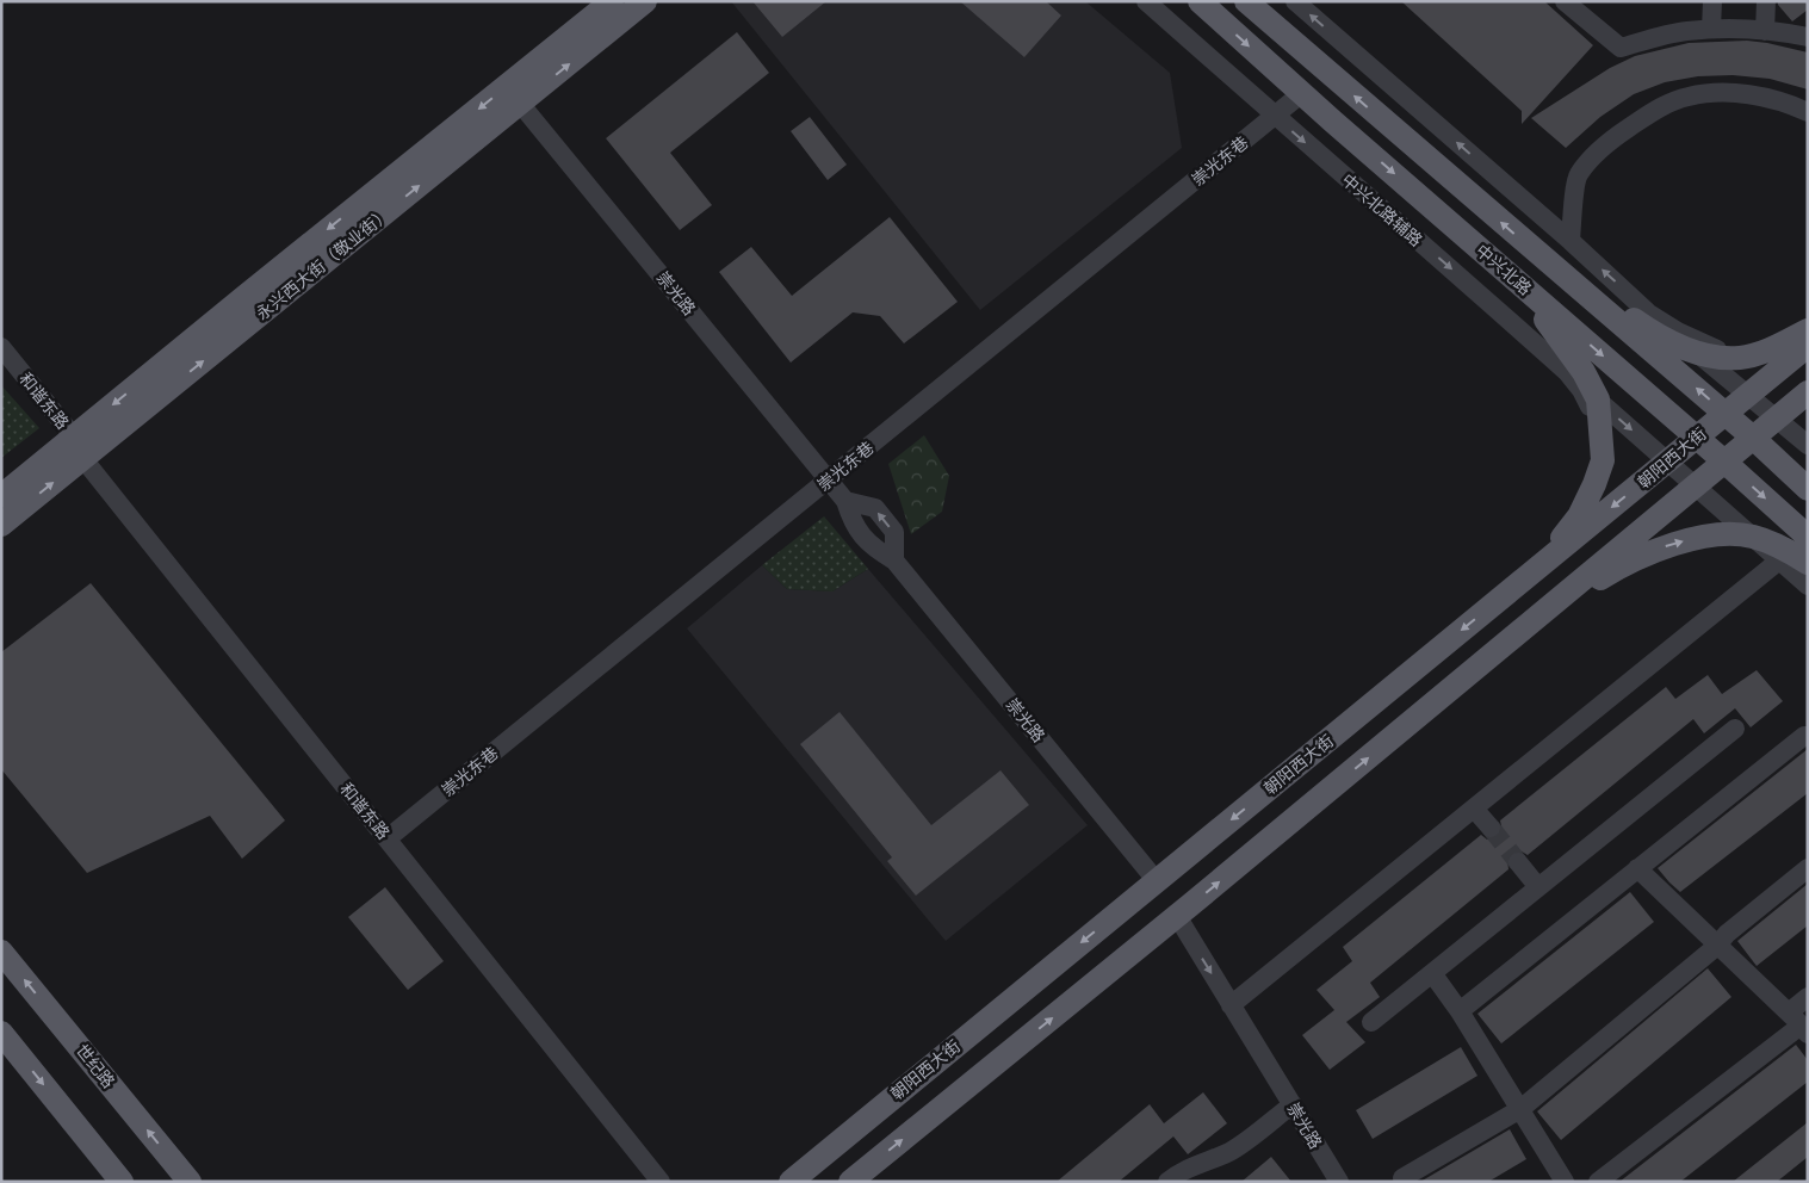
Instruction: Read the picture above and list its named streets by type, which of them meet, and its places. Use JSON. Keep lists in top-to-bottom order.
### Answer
{
  "streets": {
    "main road": [
      "永兴西大街（敬业街）",
      "中兴北路",
      "朝阳西大街",
      "世纪路"
    ],
    "street": [
      "崇光东巷",
      "中兴北路辅路",
      "崇光路",
      "和谐东路"
    ]
  },
  "crossings": [
    ["崇光东巷", "中兴北路辅路"],
    ["崇光东巷", "中兴北路"],
    ["崇光东巷", "崇光路"],
    ["崇光东巷", "和谐东路"],
    ["永兴西大街（敬业街）", "崇光路"],
    ["永兴西大街（敬业街）", "和谐东路"],
    ["中兴北路", "朝阳西大街"],
    ["崇光路", "朝阳西大街"]
  ]
}
